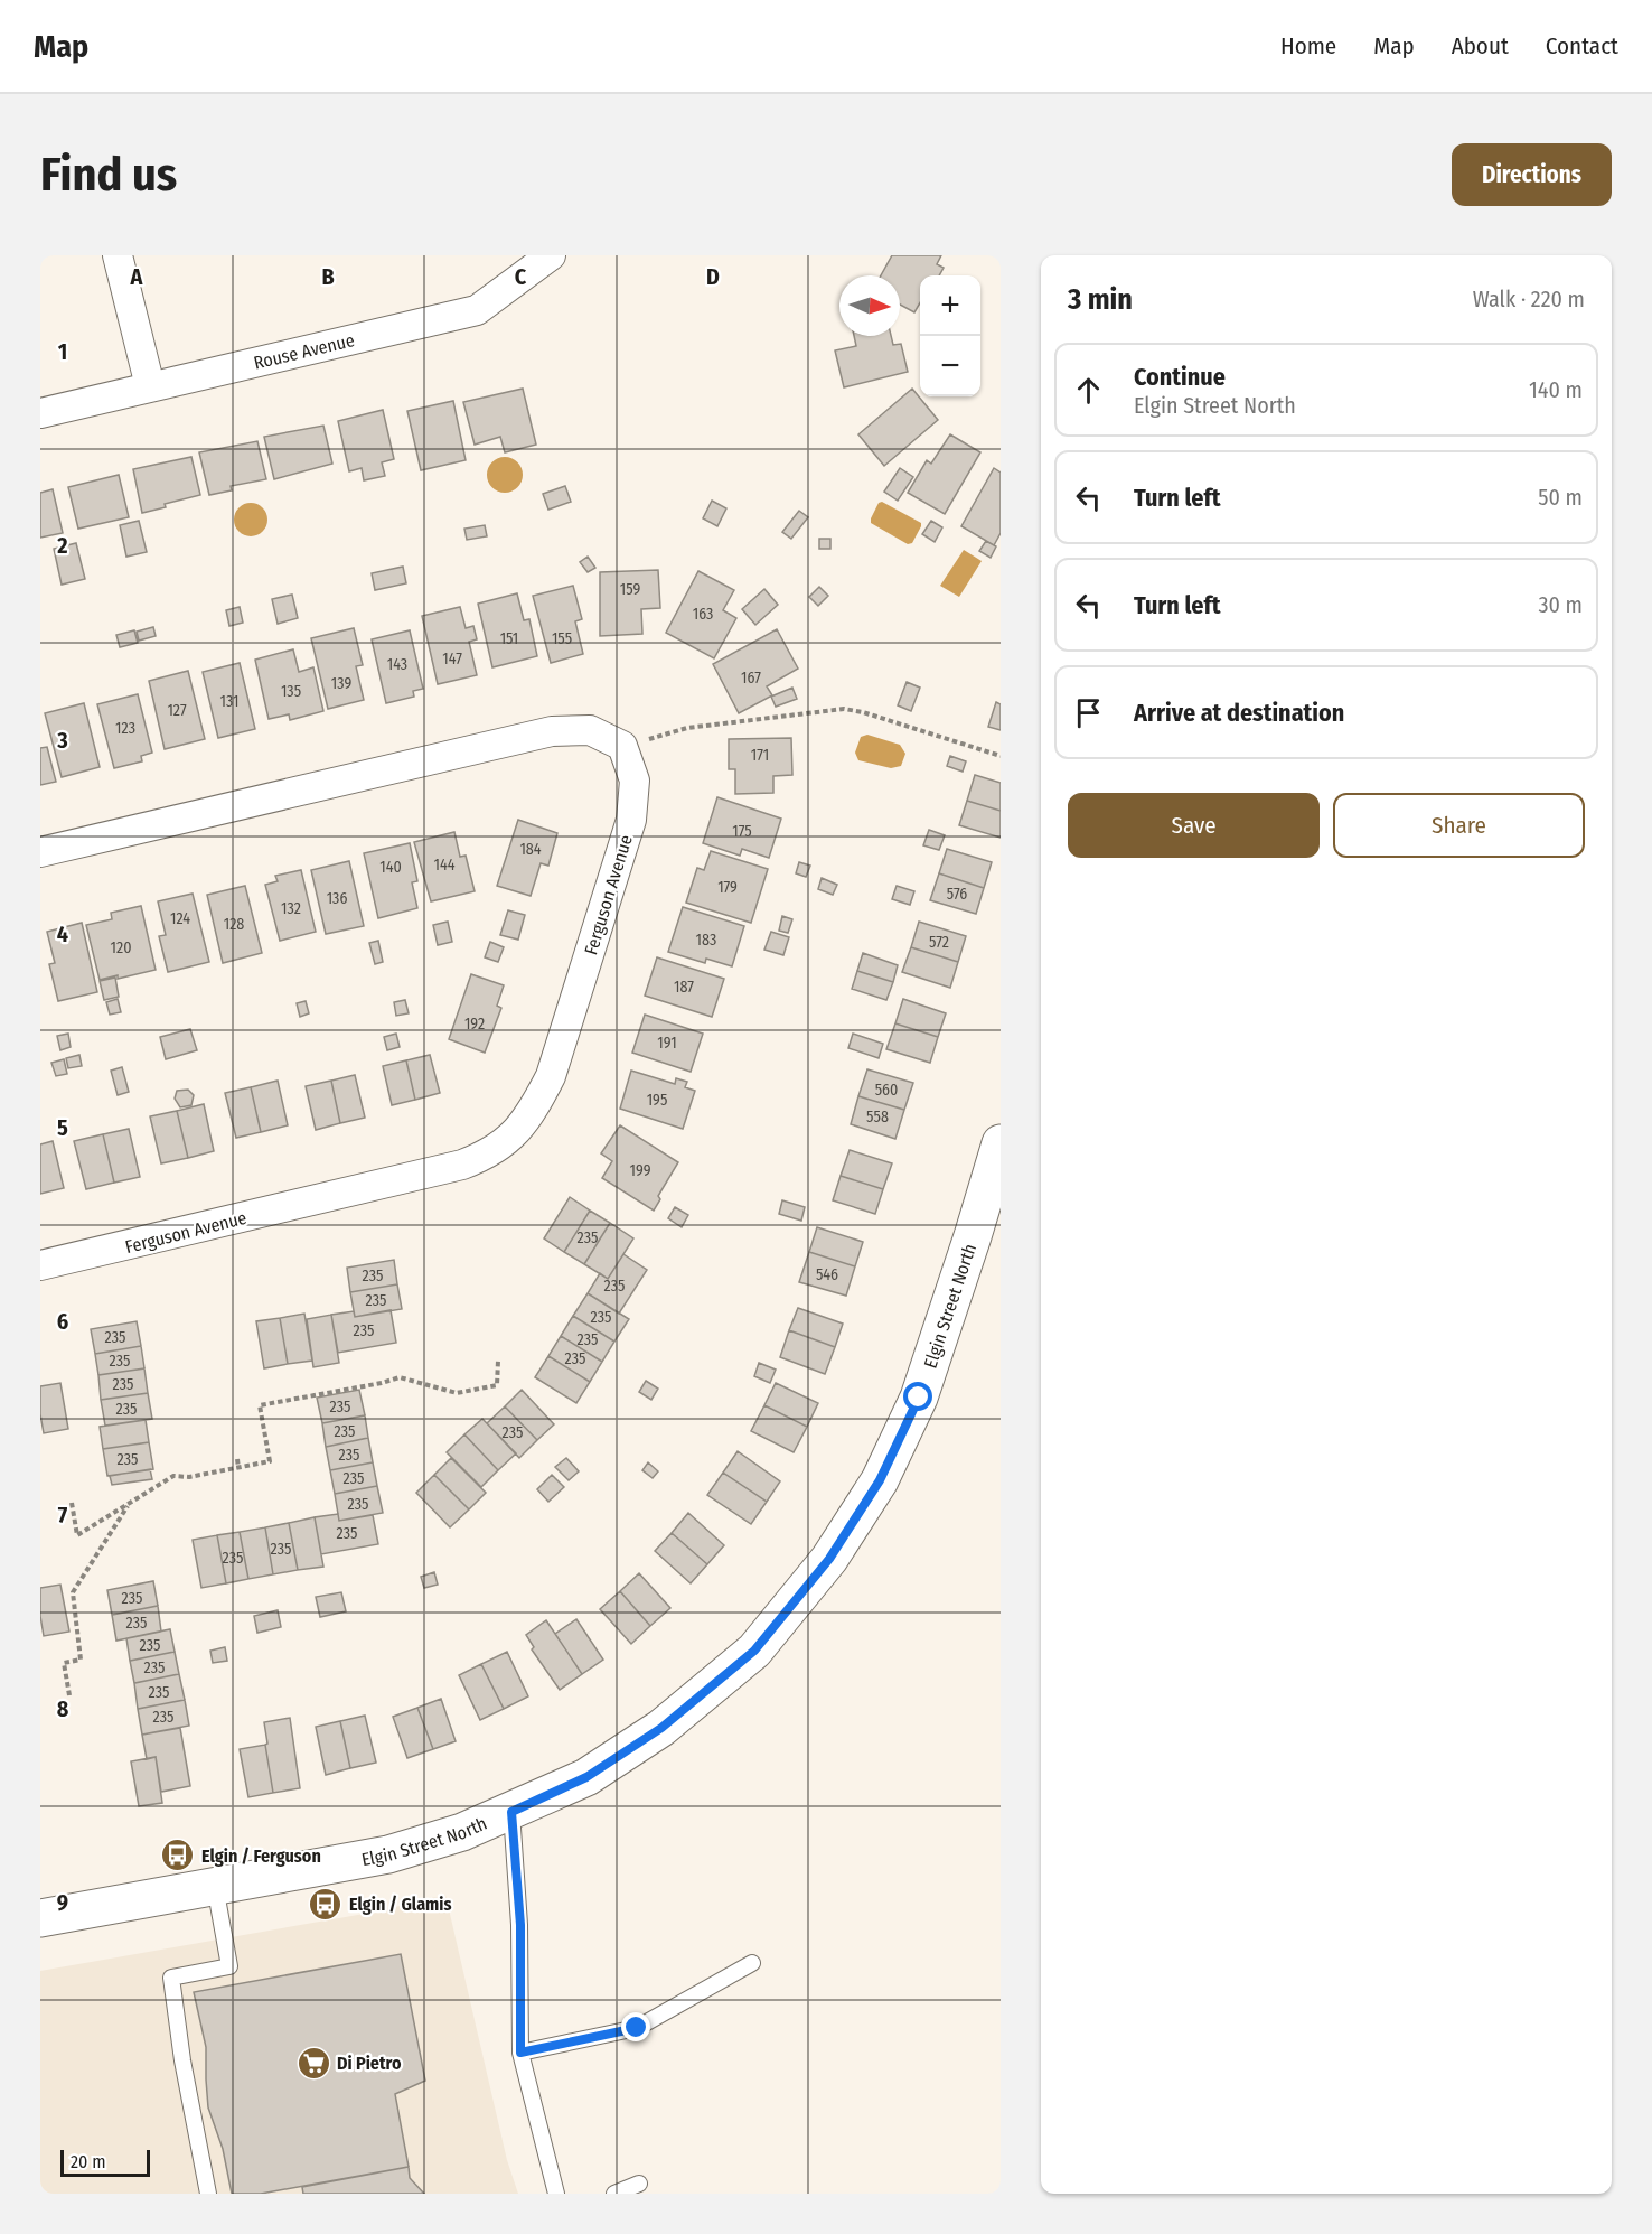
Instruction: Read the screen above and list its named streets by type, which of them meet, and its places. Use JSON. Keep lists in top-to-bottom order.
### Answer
{
  "streets": {
    "street": ["Rouse Avenue", "Ferguson Avenue", "Elgin Street North"]
  },
  "places": {
    "bus stop": ["Elgin / Ferguson", "Elgin / Glamis"],
    "supermarket": ["Di Pietro"]
  },
  "house_numbers": [
    "159",
    "163",
    "151",
    "155",
    "147",
    "143",
    "167",
    "139",
    "135",
    "131",
    "127",
    "123",
    "171",
    "175",
    "184",
    "144",
    "140",
    "179",
    "576",
    "136",
    "132",
    "124",
    "128",
    "183",
    "572",
    "120",
    "187",
    "192",
    "191",
    "560",
    "195",
    "558",
    "199",
    "235",
    "546",
    "235",
    "235",
    "235",
    "235",
    "235",
    "235",
    "235",
    "235",
    "235",
    "235",
    "235",
    "235",
    "235",
    "235",
    "235",
    "235",
    "235",
    "235",
    "235",
    "235",
    "235",
    "235",
    "235",
    "235",
    "235",
    "235",
    "235"
  ],
  "scale_bar": "20 m",
  "north": "right",
  "page": {
    "header": "Map",
    "nav": [
      "Home",
      "Map",
      "About",
      "Contact"
    ],
    "buttons": [
      "Directions",
      ["Save", "Share"]
    ],
    "title": "Find us",
    "heading": ["3 min", "Walk · 220 m"],
    "map_buttons": ["+", "−"],
    "list": [
      ["Continue", "Elgin Street North", "140 m"],
      ["Turn left", "50 m"],
      ["Turn left", "30 m"],
      "Arrive at destination"
    ],
    "scale": "20 m"
  },
  "grid": {
    "columns": [
      "A",
      "B",
      "C",
      "D"
    ],
    "rows": [
      "1",
      "2",
      "3",
      "4",
      "5",
      "6",
      "7",
      "8",
      "9"
    ]
  }
}
